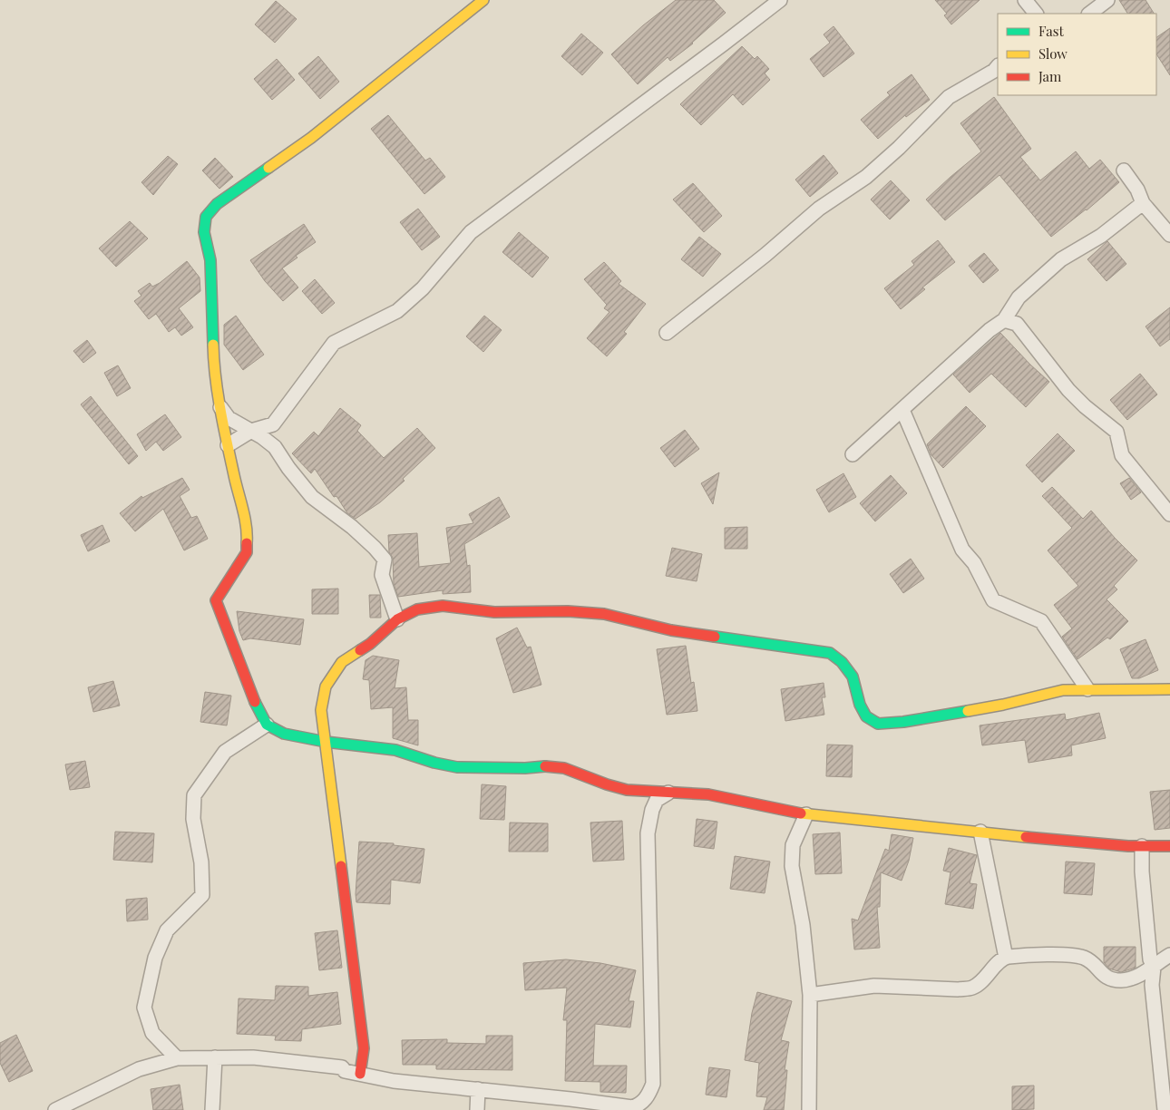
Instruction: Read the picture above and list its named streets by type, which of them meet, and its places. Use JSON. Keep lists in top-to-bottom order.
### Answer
{
  "legend": ["Fast", "Slow", "Jam"]
}
